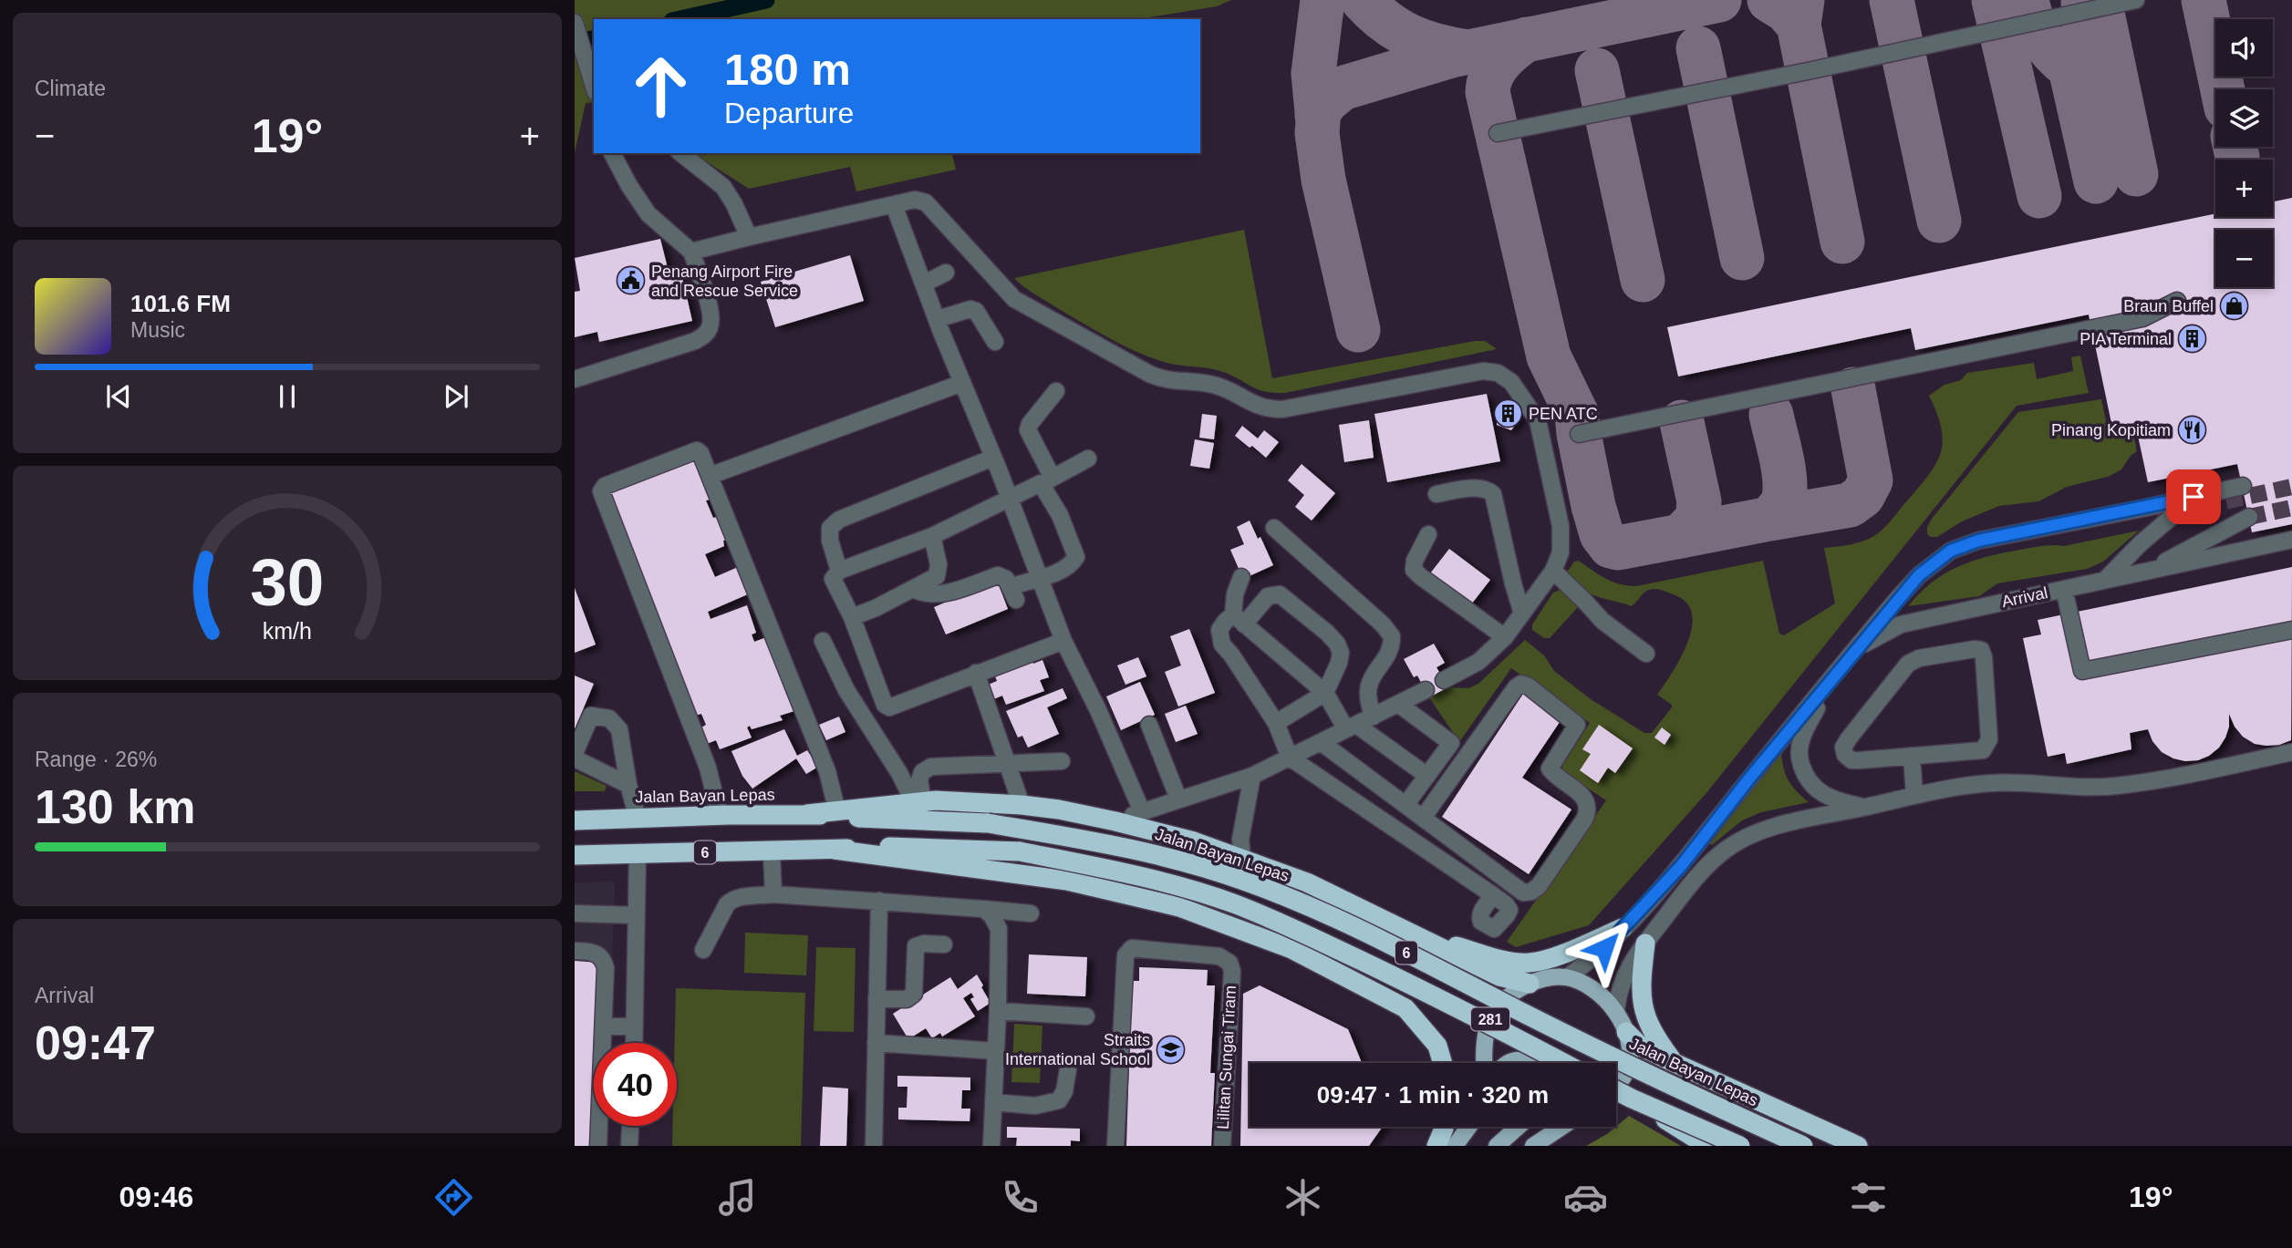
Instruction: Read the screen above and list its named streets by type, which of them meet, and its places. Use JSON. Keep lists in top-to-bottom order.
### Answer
{
  "streets": {
    "highway": ["Jalan Bayan Lepas", "6"],
    "main road": ["281"],
    "street": ["Arrival", "Lilitan Sungai Tiram"]
  },
  "places": {
    "public building": ["Penang Airport Fire and Rescue Service"],
    "shop": ["Braun Buffel"],
    "building": ["PIA Terminal", "PEN ATC"],
    "restaurant": ["Pinang Kopitiam"],
    "school or university": ["Straits International School"]
  },
  "page": {
    "tile": [
      "Climate",
      ["Range · 26%", "130 km"],
      ["Arrival", "09:47"]
    ],
    "map_buttons": ["+", "−"],
    "turn": ["180 m", "Departure"],
    "heat": ["−", "19°", "+"],
    "song": ["101.6 FM", "Music"],
    "limit": "40",
    "trip": "09:47 · 1 min · 320 m",
    "tabs": ["09:46", "19°"],
    "gauge": ["30", "km/h"]
  }
}
